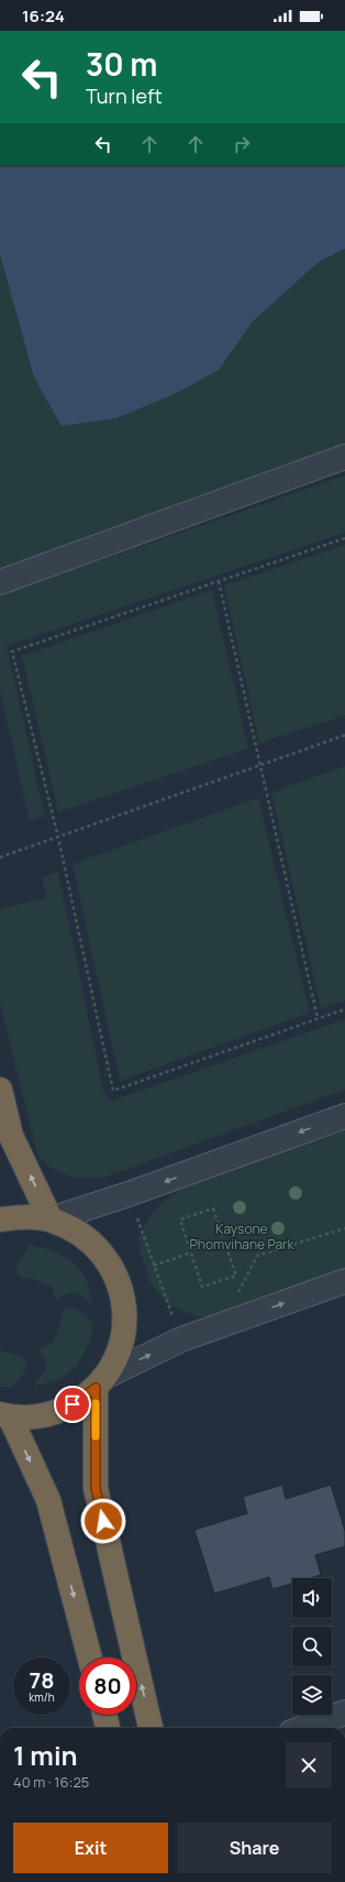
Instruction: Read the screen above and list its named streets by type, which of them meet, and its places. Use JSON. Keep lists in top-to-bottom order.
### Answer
{
  "parks": ["Kaysone Phomvihane Park"],
  "page": {
    "status": "16:24",
    "turn": ["30 m", "Turn left"],
    "speed": "78 km/h",
    "limit": "80",
    "heading": ["1 min", "40 m · 16:25"],
    "buttons": ["Exit", "Share"]
  }
}
